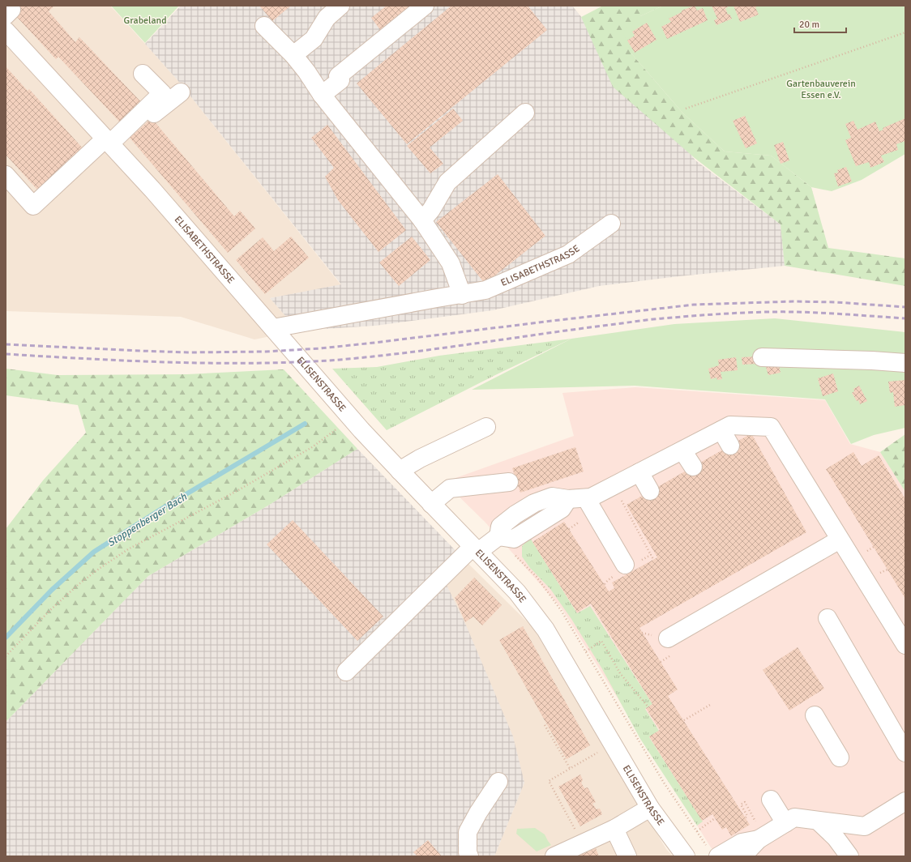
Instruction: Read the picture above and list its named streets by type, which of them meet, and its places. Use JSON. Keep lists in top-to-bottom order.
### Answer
{
  "streets": {
    "street": ["ELISABETHSTRASSE", "ELISENSTRASSE"]
  },
  "crossings": [
    ["ELISABETHSTRASSE", "ELISENSTRASSE"]
  ],
  "water": ["Stoppenberger Bach"],
  "parks": ["Grabeland", "Gartenbauverein Essen e.V."],
  "scale_bar": "20 m"
}
